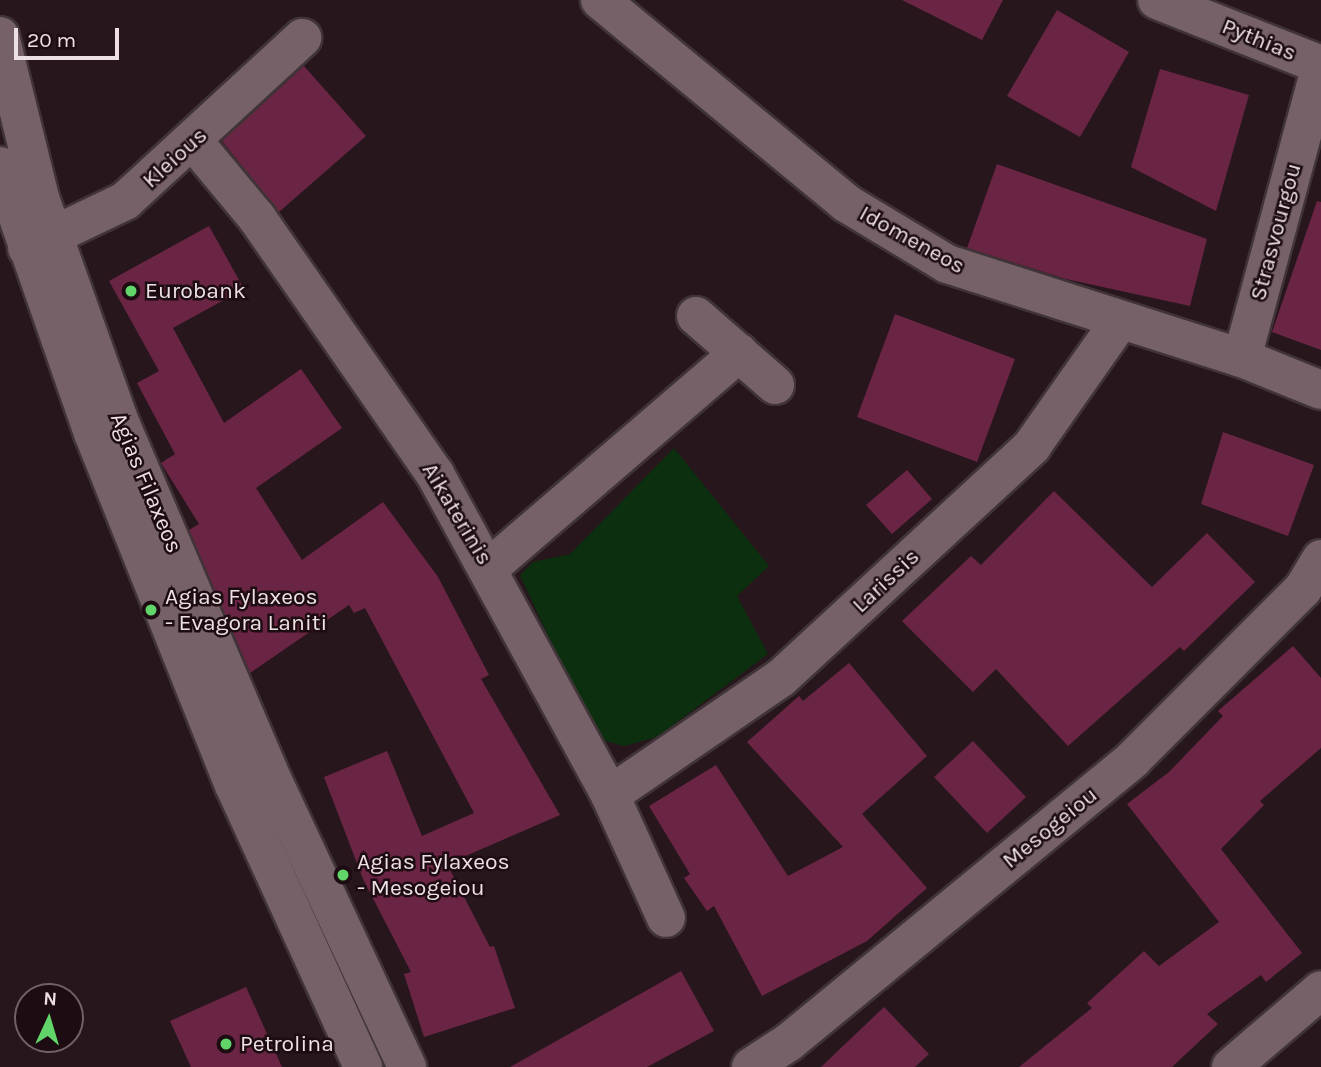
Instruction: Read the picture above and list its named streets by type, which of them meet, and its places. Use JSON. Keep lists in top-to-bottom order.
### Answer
{
  "streets": {
    "street": [
      "Pythias",
      "Kleious",
      "Strasvourgou",
      "Idomeneos",
      "Agias Filaxeos",
      "Aikaterinis",
      "Larissis",
      "Mesogeiou"
    ]
  },
  "crossings": [
    ["Pythias", "Strasvourgou"],
    ["Kleious", "Agias Filaxeos"],
    ["Kleious", "Aikaterinis"],
    ["Strasvourgou", "Idomeneos"],
    ["Idomeneos", "Larissis"],
    ["Aikaterinis", "Larissis"]
  ],
  "places": [
    "Eurobank",
    "Agias Fylaxeos - Evagora Laniti",
    "Agias Fylaxeos - Mesogeiou",
    "Petrolina"
  ],
  "scale_bar": "20 m",
  "north": "top"
}
